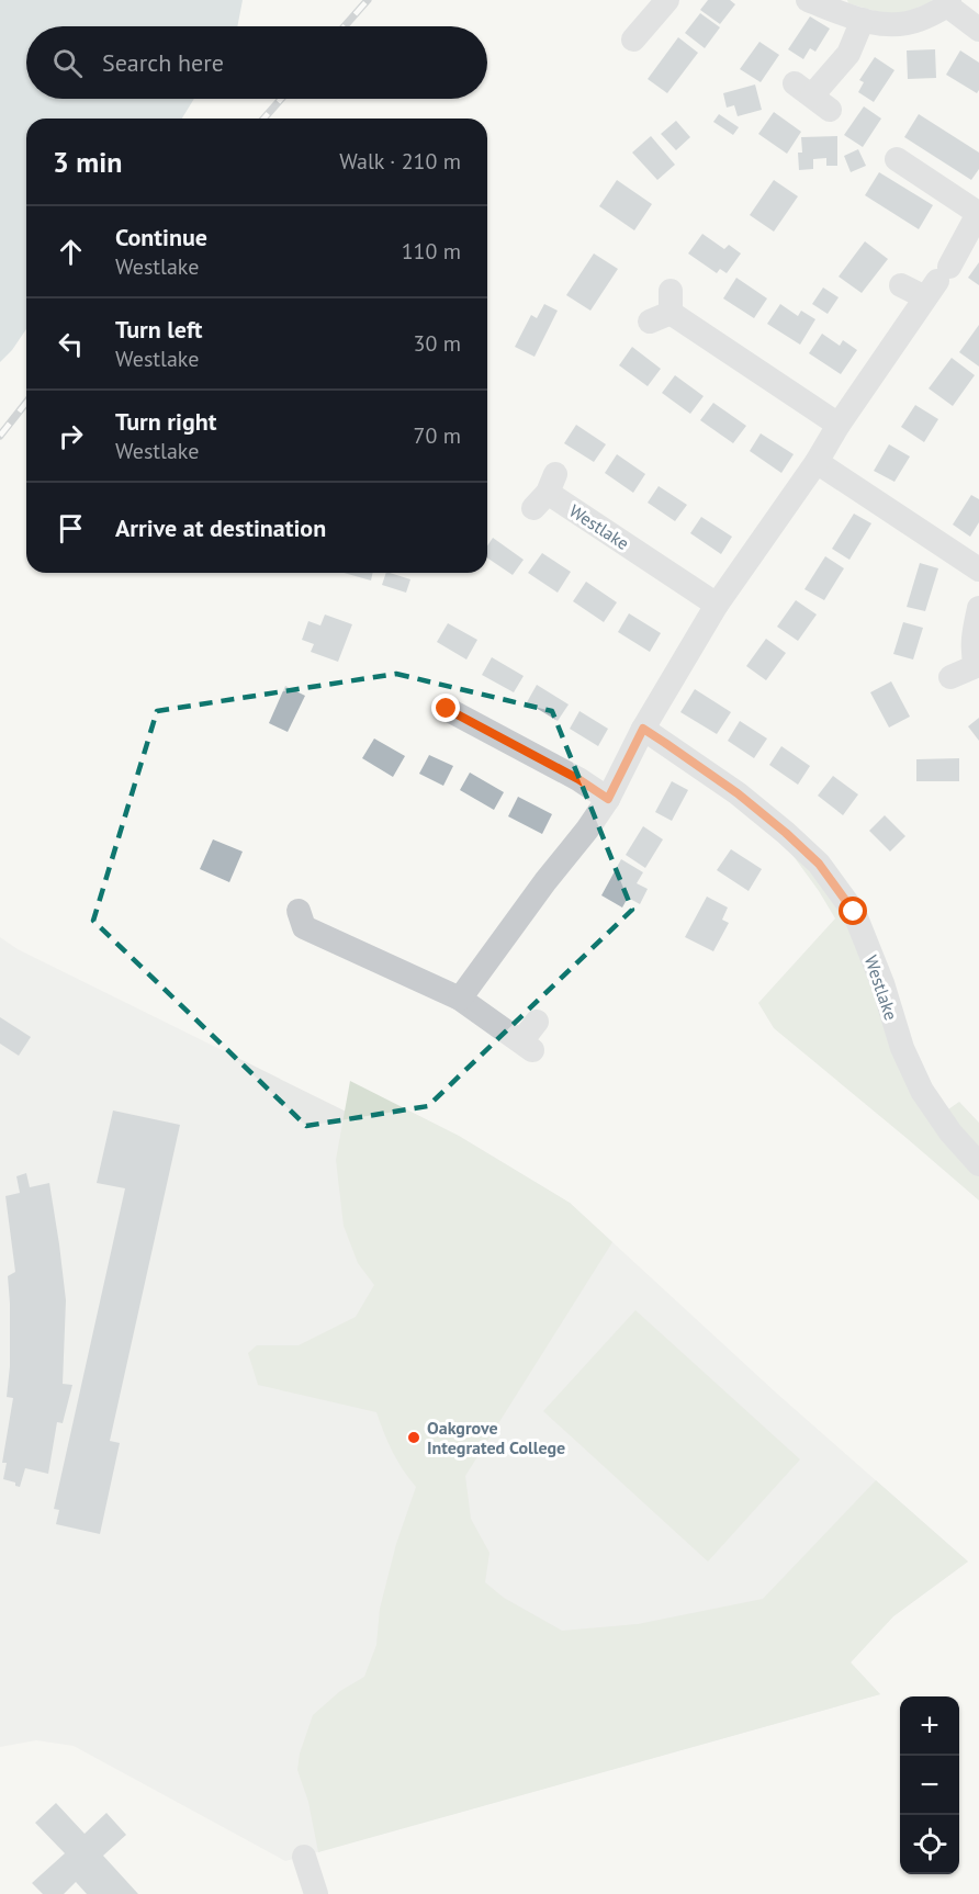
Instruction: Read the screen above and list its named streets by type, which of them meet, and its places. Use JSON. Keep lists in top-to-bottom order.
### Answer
{
  "streets": {
    "street": ["Westlake"]
  },
  "places": ["Oakgrove Integrated College"],
  "page": {
    "search": "Search here",
    "heading": ["3 min", "Walk · 210 m"],
    "list": [
      ["Continue", "Westlake", "110 m"],
      ["Turn left", "Westlake", "30 m"],
      ["Turn right", "Westlake", "70 m"],
      "Arrive at destination"
    ],
    "map_buttons": ["+", "−"]
  }
}
